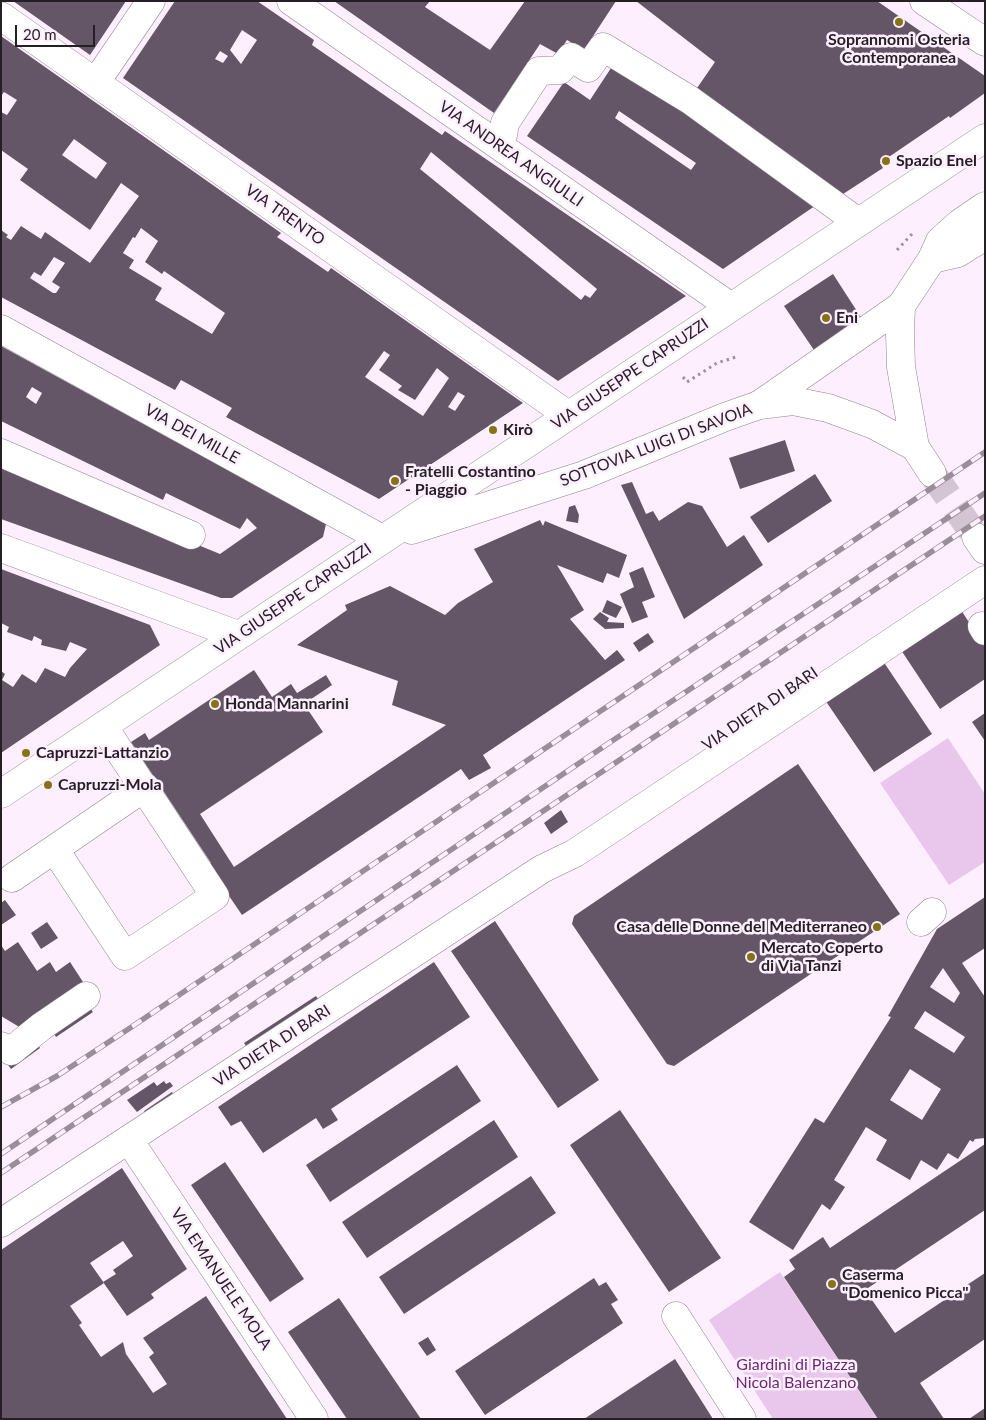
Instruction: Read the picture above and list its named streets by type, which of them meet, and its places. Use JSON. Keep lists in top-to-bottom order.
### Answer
{
  "streets": {
    "street": [
      "VIA ANDREA ANGIULLI",
      "VIA TRENTO",
      "VIA GIUSEPPE CAPRUZZI",
      "VIA DEI MILLE",
      "SOTTOVIA LUIGI DI SAVOIA",
      "VIA DIETA DI BARI",
      "VIA EMANUELE MOLA"
    ]
  },
  "crossings": [
    ["VIA ANDREA ANGIULLI", "VIA GIUSEPPE CAPRUZZI"],
    ["VIA TRENTO", "VIA GIUSEPPE CAPRUZZI"],
    ["VIA GIUSEPPE CAPRUZZI", "VIA DEI MILLE"],
    ["VIA GIUSEPPE CAPRUZZI", "SOTTOVIA LUIGI DI SAVOIA"],
    ["VIA DEI MILLE", "SOTTOVIA LUIGI DI SAVOIA"],
    ["VIA DIETA DI BARI", "VIA EMANUELE MOLA"]
  ],
  "parks": ["Giardini di Piazza Nicola Balenzano"],
  "places": [
    "Soprannomi Osteria Contemporanea",
    "Spazio Enel",
    "Eni",
    "Kirò",
    "Fratelli Costantino - Piaggio",
    "Honda Mannarini",
    "Capruzzi-Lattanzio",
    "Capruzzi-Mola",
    "Casa delle Donne del Mediterraneo",
    "Mercato Coperto di Via Tanzi",
    "Caserma \"Domenico Picca\""
  ],
  "scale_bar": "20 m"
}
